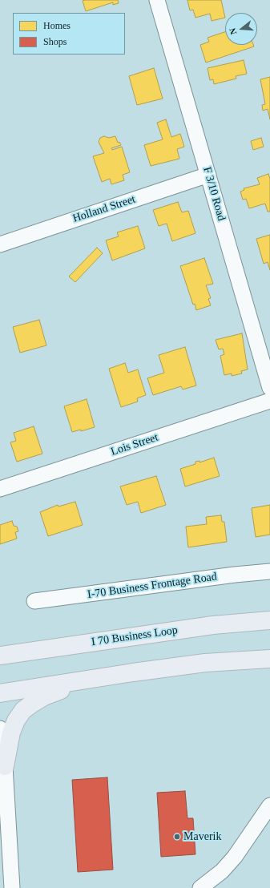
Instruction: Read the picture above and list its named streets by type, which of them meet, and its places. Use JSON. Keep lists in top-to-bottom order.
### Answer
{
  "streets": {
    "main road": ["I 70 Business Loop"],
    "street": [
      "F 3/10 Road",
      "Holland Street",
      "Lois Street",
      "I-70 Business Frontage Road"
    ]
  },
  "crossings": [
    ["F 3/10 Road", "Holland Street"]
  ],
  "places": ["Maverik"],
  "legend": ["Homes", "Shops"],
  "north": "left"
}
